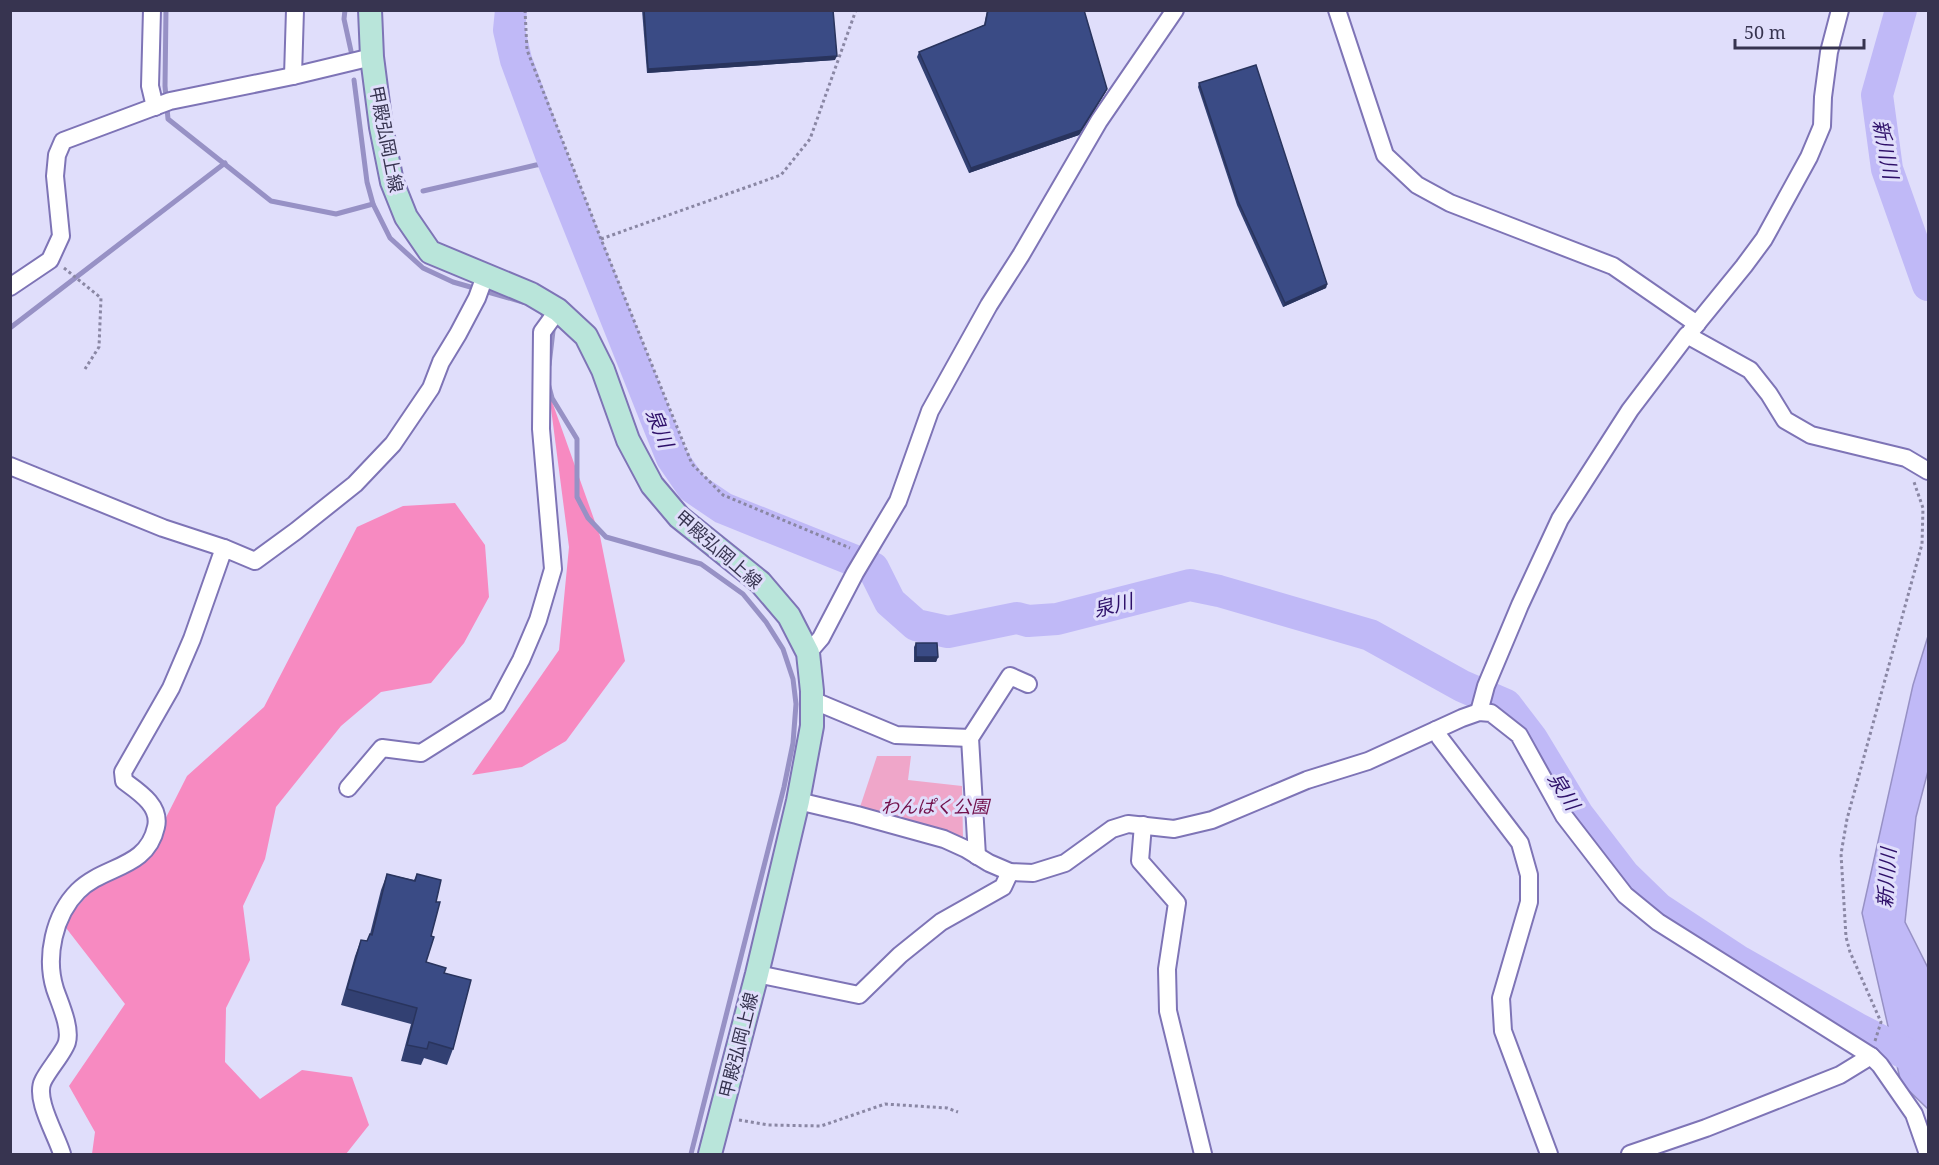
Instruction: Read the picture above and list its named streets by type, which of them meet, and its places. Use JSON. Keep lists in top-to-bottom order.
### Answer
{
  "streets": {
    "main road": ["甲殿弘岡上線"]
  },
  "water": ["新川川", "泉川"],
  "parks": ["わんぱく公園"],
  "scale_bar": "50 m"
}
